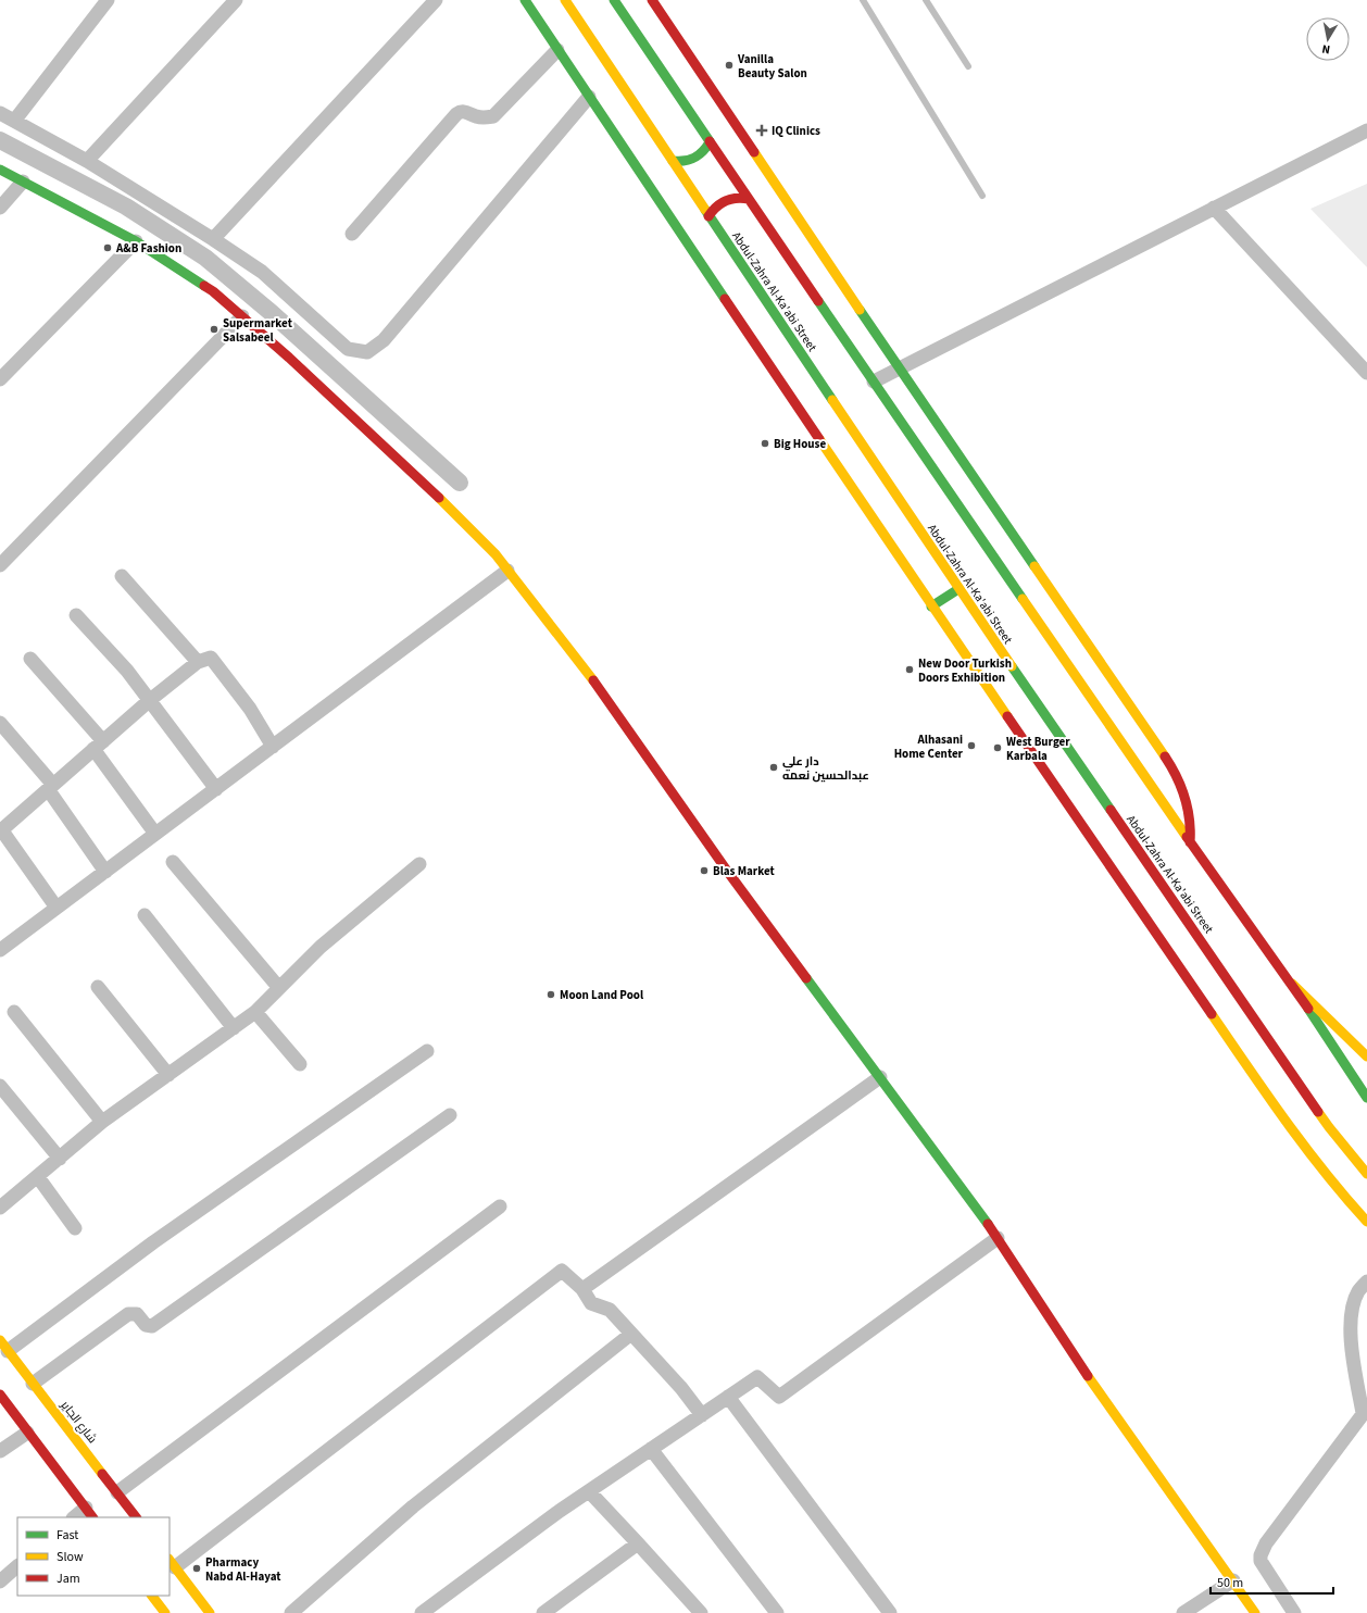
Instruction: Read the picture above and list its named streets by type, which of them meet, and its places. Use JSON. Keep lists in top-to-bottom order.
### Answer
{
  "streets": {
    "main road": ["Abdul-Zahra Al-Ka'abi Street", "شارع الجاير"]
  },
  "places": {
    "other": [
      "Vanilla Beauty Salon",
      "A&B Fashion",
      "Supermarket Salsabeel",
      "Big House",
      "New Door Turkish Doors Exhibition",
      "Alhasani Home Center",
      "West Burger Karbala",
      "دار علي عبدالحسين نعمه",
      "Blas Market",
      "Moon Land Pool",
      "Pharmacy Nabd Al-Hayat"
    ],
    "health": ["IQ Clinics"]
  },
  "legend": ["Fast", "Slow", "Jam"],
  "scale_bar": "50 m",
  "north": "bottom"
}
